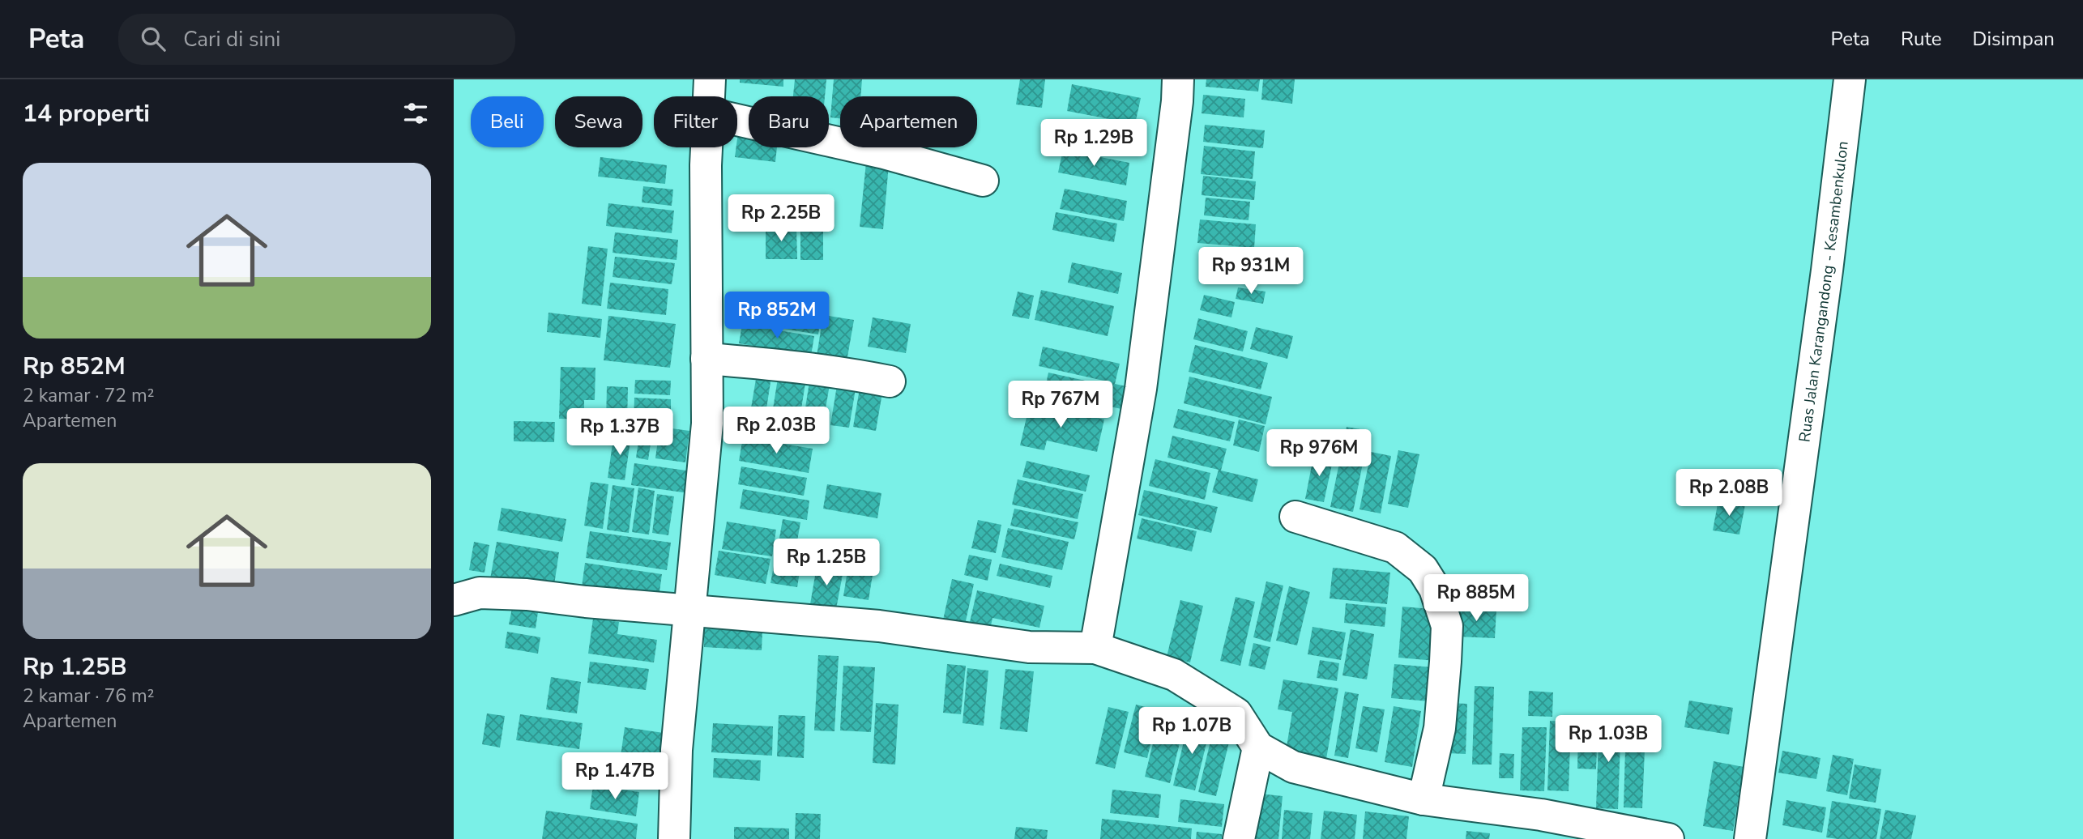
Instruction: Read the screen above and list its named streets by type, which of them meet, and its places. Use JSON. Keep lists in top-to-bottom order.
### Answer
{
  "streets": {
    "street": ["Ruas Jalan Karangandong - Kesambenkulon"]
  },
  "page": {
    "header": "Peta",
    "search": "Cari di sini",
    "nav": ["Peta", "Rute", "Disimpan"],
    "heading": "14 properti",
    "chip": [
      "Beli",
      "Sewa",
      "Filter",
      "Baru",
      "Apartemen"
    ],
    "price": [
      "Rp 1.29B",
      "Rp 2.25B",
      "Rp 931M",
      "Rp 852M",
      "Rp 767M",
      "Rp 2.03B",
      "Rp 1.37B",
      "Rp 976M",
      "Rp 2.08B",
      "Rp 1.25B",
      "Rp 885M",
      "Rp 1.07B",
      "Rp 1.03B",
      "Rp 1.47B"
    ],
    "list": [
      {
        "name": "Rp 852M",
        "note": "2 kamar · 72 m² · Apartemen"
      },
      {
        "name": "Rp 1.25B",
        "note": "2 kamar · 76 m² · Apartemen"
      }
    ]
  }
}
